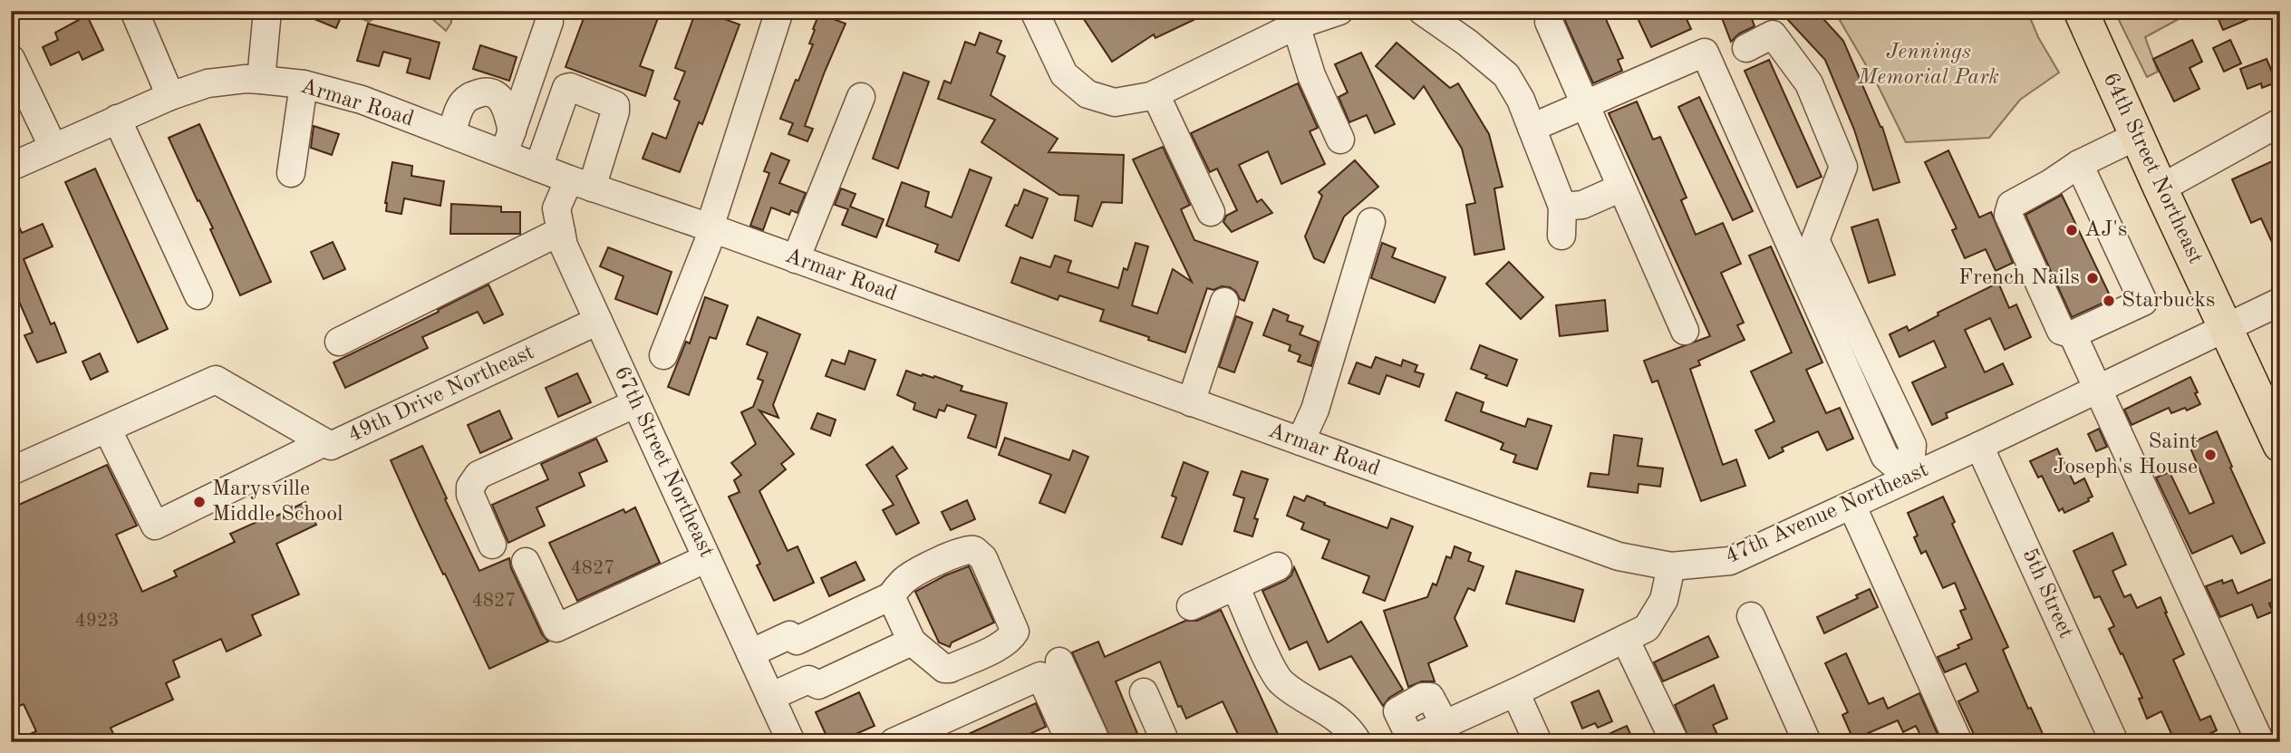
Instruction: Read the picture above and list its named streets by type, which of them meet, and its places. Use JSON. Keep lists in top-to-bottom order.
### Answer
{
  "streets": {
    "main road": ["64th Street Northeast"],
    "street": [
      "Armar Road",
      "49th Drive Northeast",
      "67th Street Northeast",
      "47th Avenue Northeast",
      "5th Street"
    ]
  },
  "crossings": [
    ["Armar Road", "67th Street Northeast"],
    ["Armar Road", "47th Avenue Northeast"],
    ["64th Street Northeast", "47th Avenue Northeast"],
    ["49th Drive Northeast", "67th Street Northeast"],
    ["47th Avenue Northeast", "5th Street"]
  ],
  "parks": ["Jennings Memorial Park"],
  "places": [
    "AJ's",
    "French Nails",
    "Starbucks",
    "Saint Joseph's House",
    "Marysville Middle School"
  ],
  "house_numbers": ["4827", "4827", "4923"]
}
